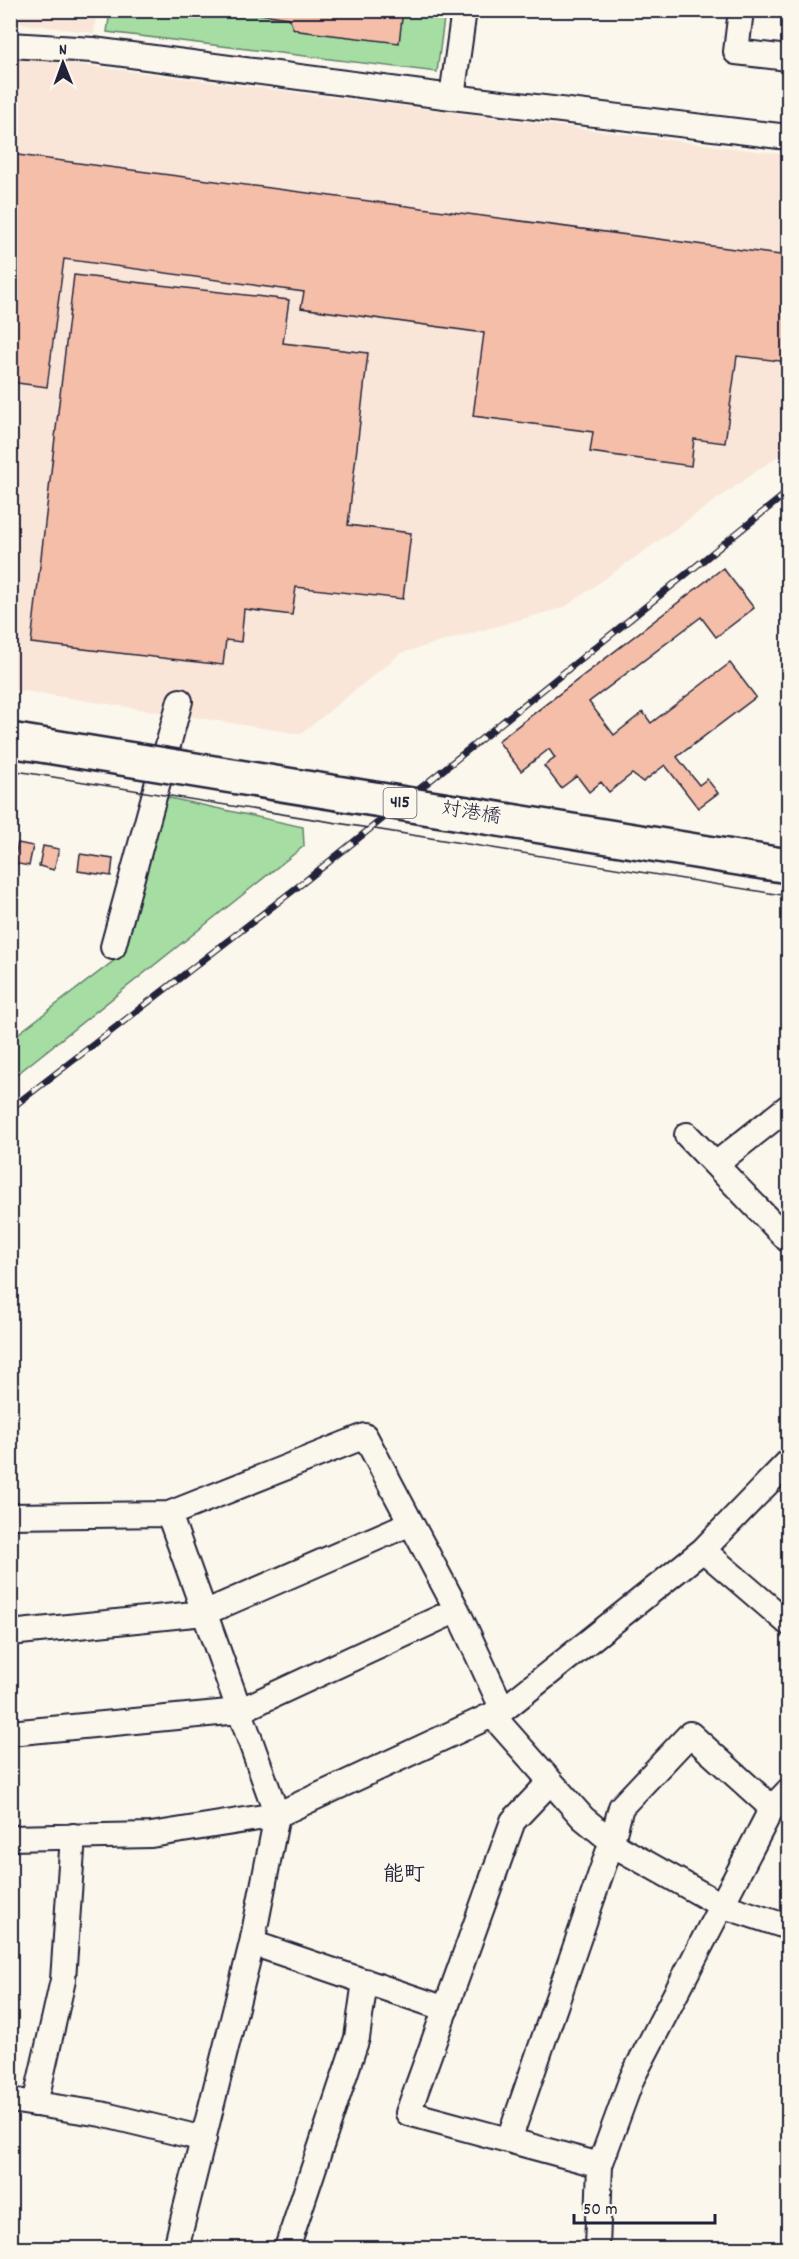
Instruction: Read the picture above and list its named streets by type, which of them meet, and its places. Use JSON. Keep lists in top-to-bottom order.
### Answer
{
  "streets": {
    "highway": ["415", "対港橋"]
  },
  "districts": ["能町"],
  "scale_bar": "50 m",
  "north": "top"
}
